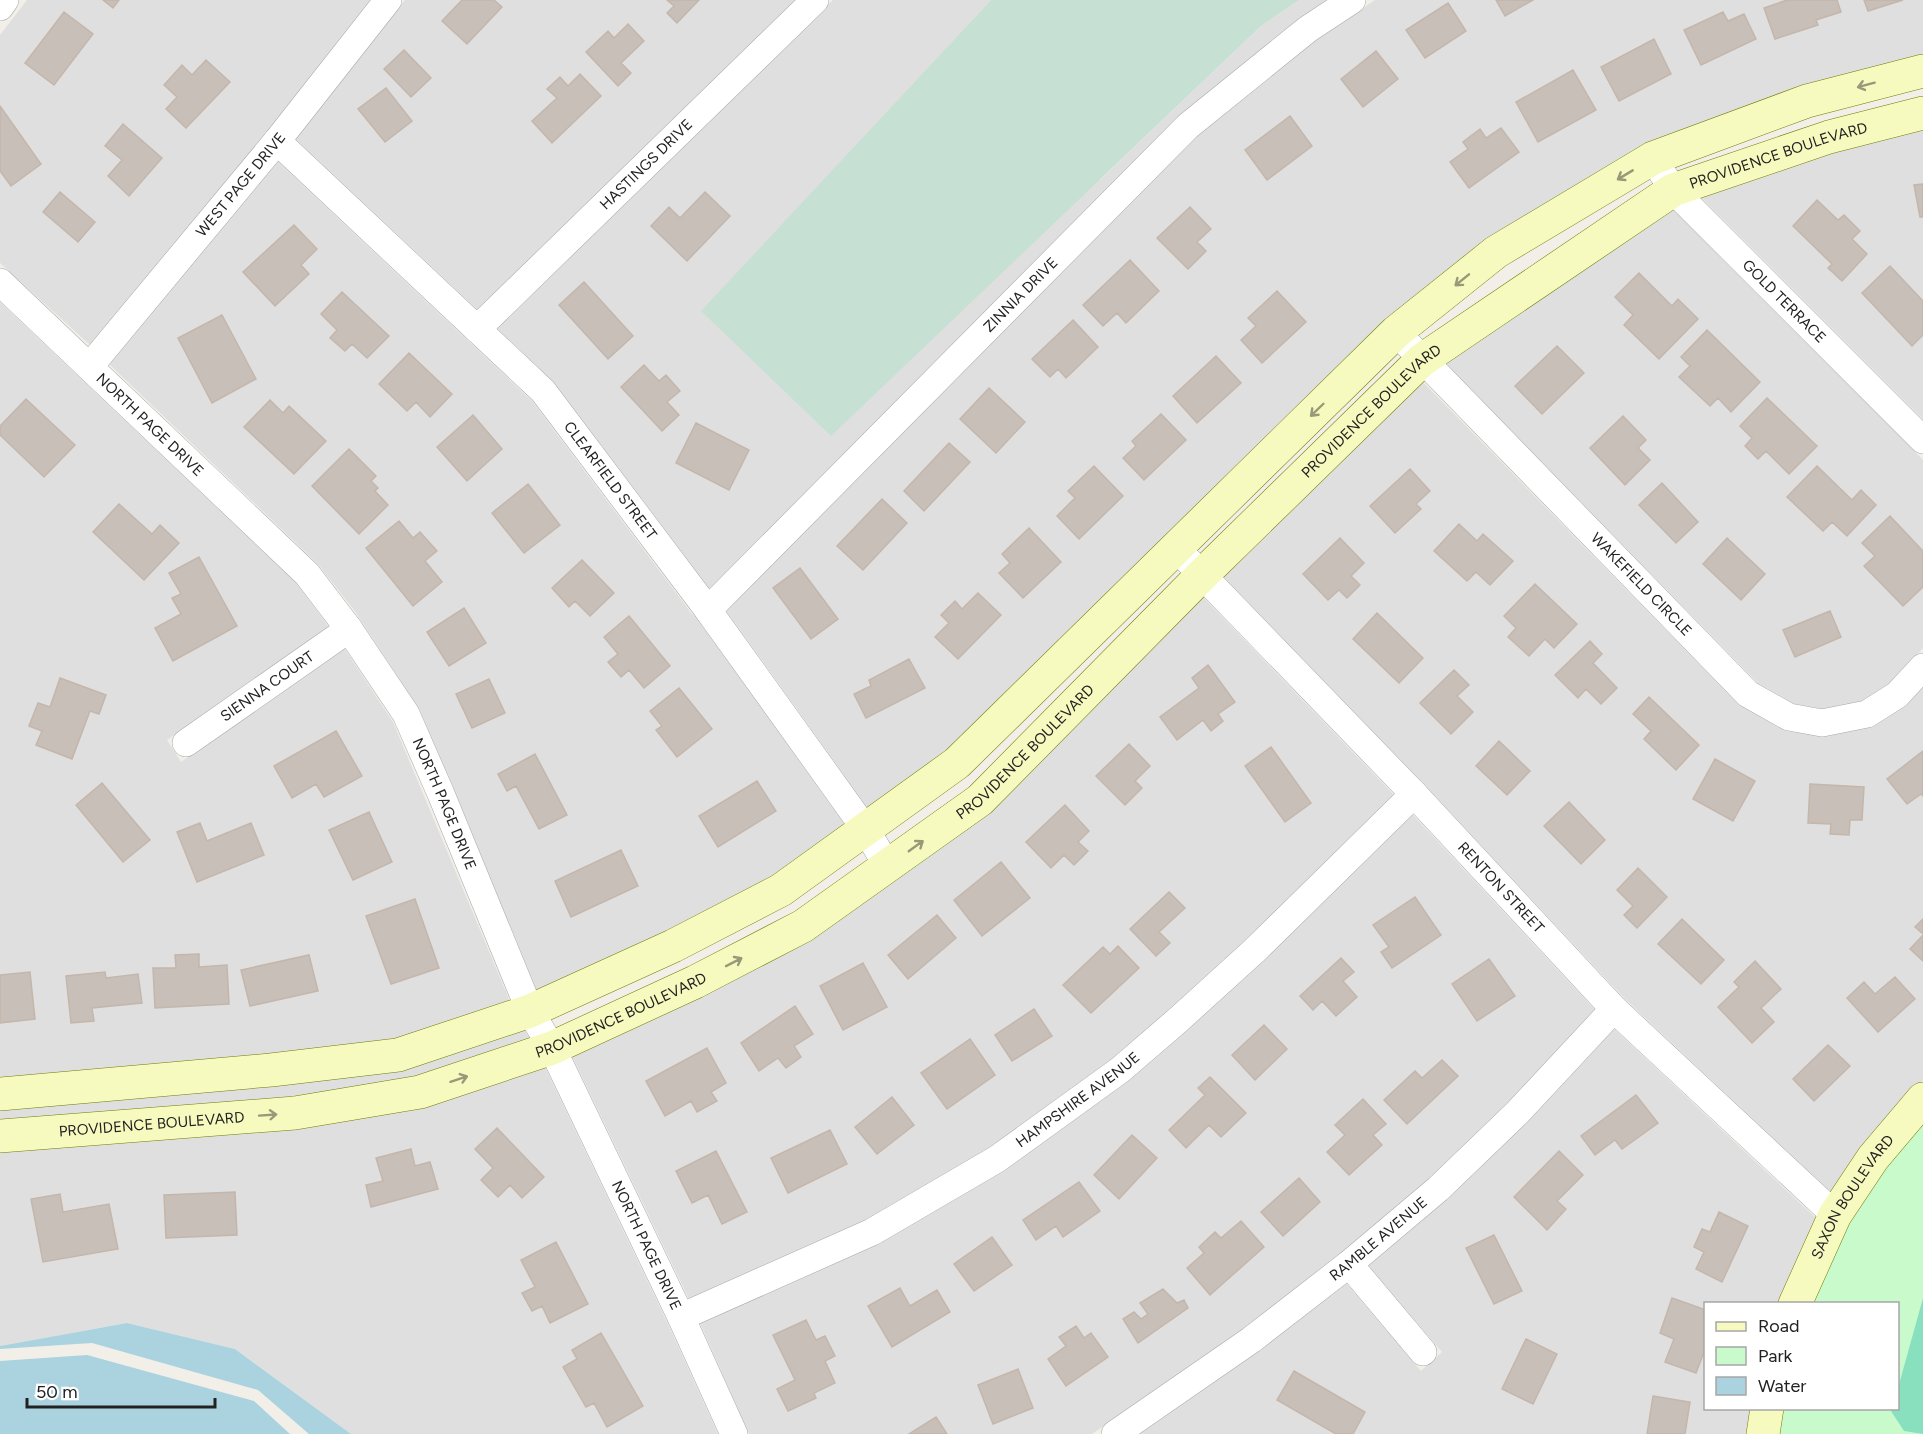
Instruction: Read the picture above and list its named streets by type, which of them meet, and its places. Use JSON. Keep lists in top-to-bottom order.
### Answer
{
  "streets": {
    "main road": ["PROVIDENCE BOULEVARD", "SAXON BOULEVARD"],
    "street": [
      "HASTINGS DRIVE",
      "WEST PAGE DRIVE",
      "ZINNIA DRIVE",
      "GOLD TERRACE",
      "NORTH PAGE DRIVE",
      "CLEARFIELD STREET",
      "WAKEFIELD CIRCLE",
      "SIENNA COURT",
      "RENTON STREET",
      "HAMPSHIRE AVENUE",
      "RAMBLE AVENUE"
    ]
  },
  "crossings": [
    ["PROVIDENCE BOULEVARD", "GOLD TERRACE"],
    ["PROVIDENCE BOULEVARD", "NORTH PAGE DRIVE"],
    ["PROVIDENCE BOULEVARD", "CLEARFIELD STREET"],
    ["PROVIDENCE BOULEVARD", "WAKEFIELD CIRCLE"],
    ["PROVIDENCE BOULEVARD", "RENTON STREET"],
    ["HASTINGS DRIVE", "CLEARFIELD STREET"],
    ["WEST PAGE DRIVE", "NORTH PAGE DRIVE"],
    ["WEST PAGE DRIVE", "CLEARFIELD STREET"],
    ["ZINNIA DRIVE", "CLEARFIELD STREET"],
    ["NORTH PAGE DRIVE", "SIENNA COURT"],
    ["NORTH PAGE DRIVE", "HAMPSHIRE AVENUE"],
    ["RENTON STREET", "HAMPSHIRE AVENUE"],
    ["RENTON STREET", "SAXON BOULEVARD"],
    ["RENTON STREET", "RAMBLE AVENUE"]
  ],
  "legend": ["Road", "Park", "Water"],
  "scale_bar": "50 m"
}
